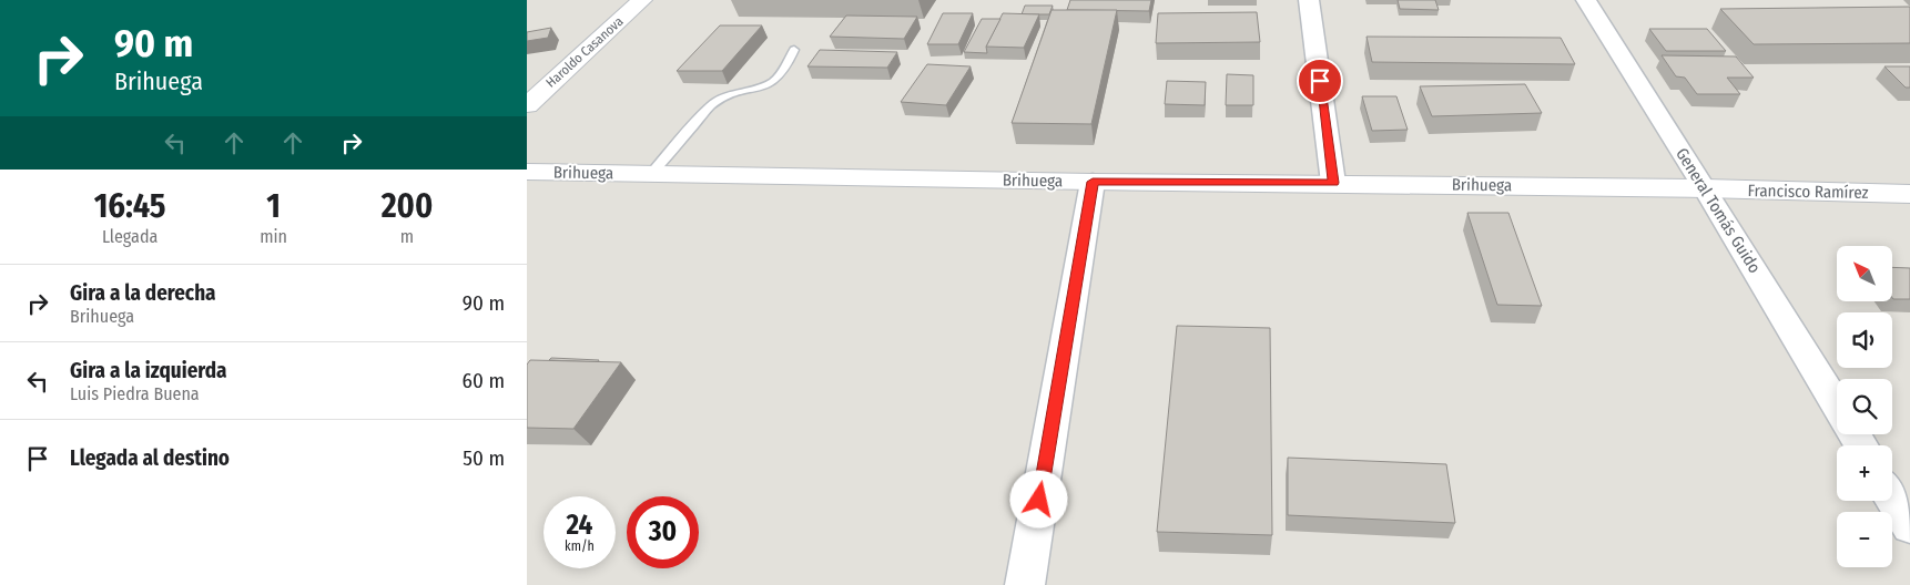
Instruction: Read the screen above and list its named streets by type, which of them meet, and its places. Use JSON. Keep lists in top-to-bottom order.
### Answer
{
  "streets": {
    "street": [
      "Haroldo Casanova",
      "Brihuega",
      "Francisco Ramírez",
      "General Tomás Guido"
    ]
  },
  "crossings": [
    ["Brihuega", "Francisco Ramírez"],
    ["Brihuega", "General Tomás Guido"],
    ["Francisco Ramírez", "General Tomás Guido"]
  ],
  "north": "top left",
  "page": {
    "turn": ["90 m", "Brihuega"],
    "eta": [
      "16:45",
      "Llegada",
      "1",
      "min",
      "200",
      "m"
    ],
    "map_buttons": ["+", "−"],
    "list": [
      {
        "name": "Gira a la derecha",
        "note": "Brihuega",
        "value": "90 m"
      },
      {
        "name": "Gira a la izquierda",
        "note": "Luis Piedra Buena",
        "value": "60 m"
      },
      {
        "name": "Llegada al destino",
        "value": "50 m"
      }
    ],
    "speed": "24 km/h",
    "limit": "30"
  }
}
